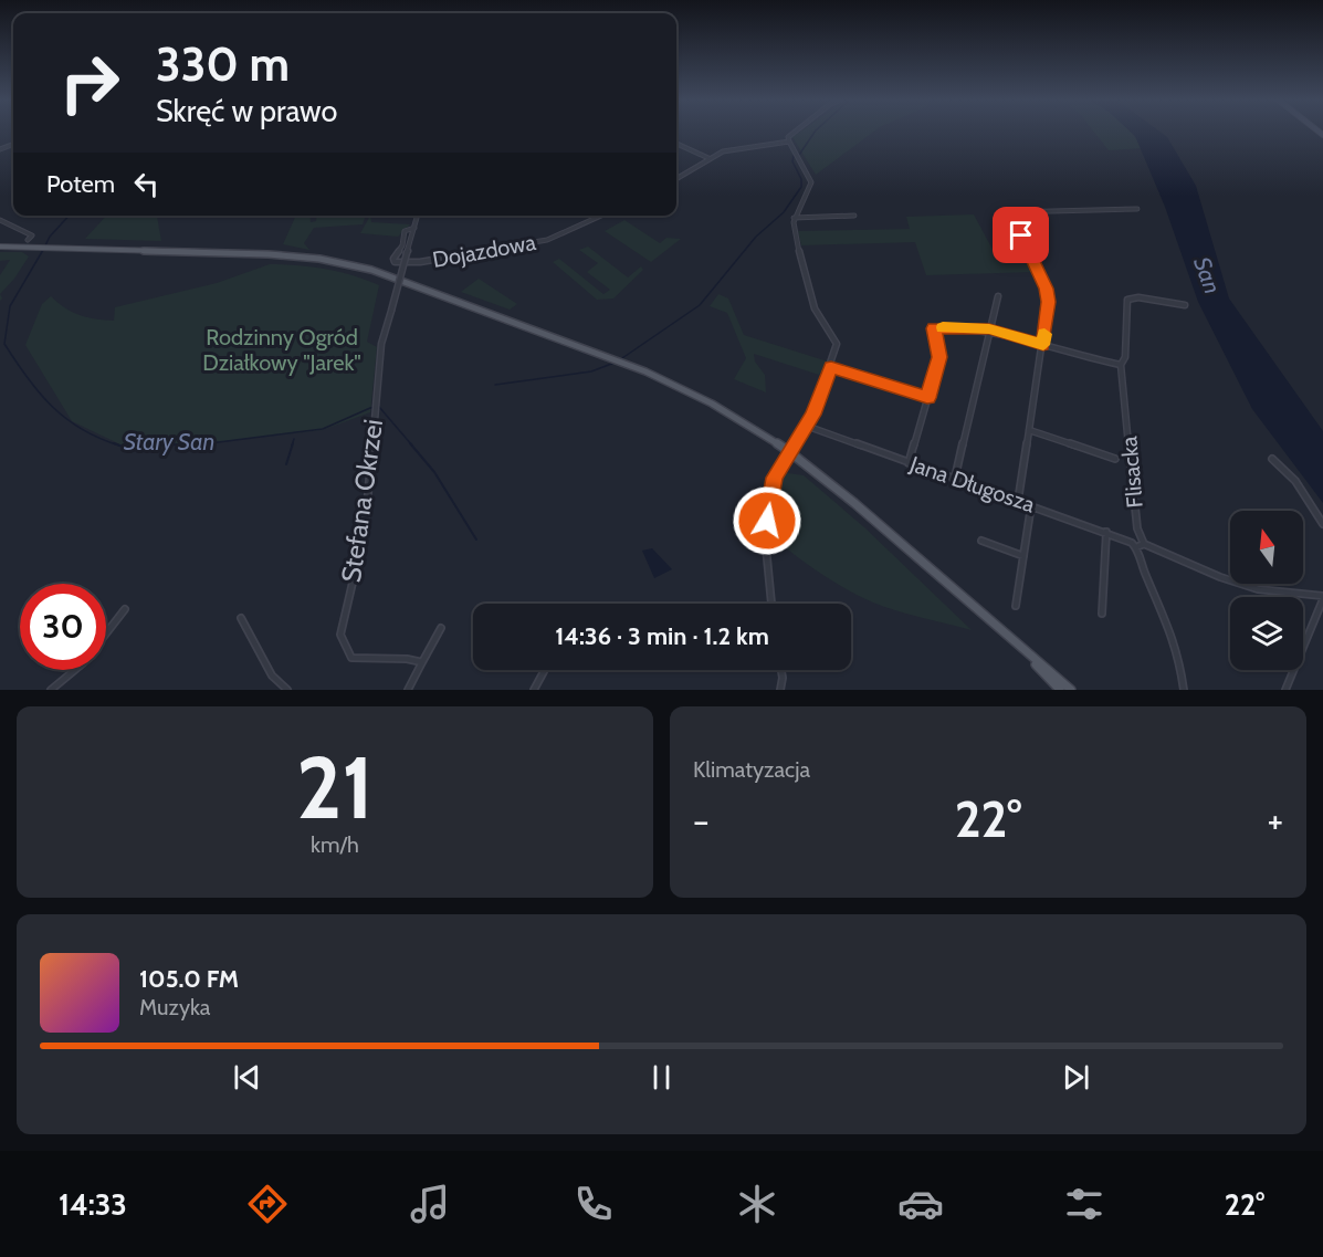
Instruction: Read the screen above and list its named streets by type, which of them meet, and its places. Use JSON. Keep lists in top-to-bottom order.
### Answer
{
  "streets": {
    "street": [
      "Dojazdowa",
      "Flisacka",
      "Jana Długosza",
      "Stefana Okrzei"
    ]
  },
  "crossings": [
    ["Dojazdowa", "Stefana Okrzei"]
  ],
  "water": ["San", "Stary San"],
  "parks": ["Rodzinny Ogród Działkowy \"Jarek\""],
  "north": "top",
  "page": {
    "turn": ["330 m", "Skręć w prawo"],
    "then": "Potem",
    "limit": "30",
    "trip": "14:36 · 3 min · 1.2 km",
    "tile": [
      ["21", "km/h"],
      "Klimatyzacja"
    ],
    "heat": ["−", "22°", "+"],
    "song": ["105.0 FM", "Muzyka"],
    "tabs": ["14:33", "22°"]
  }
}
